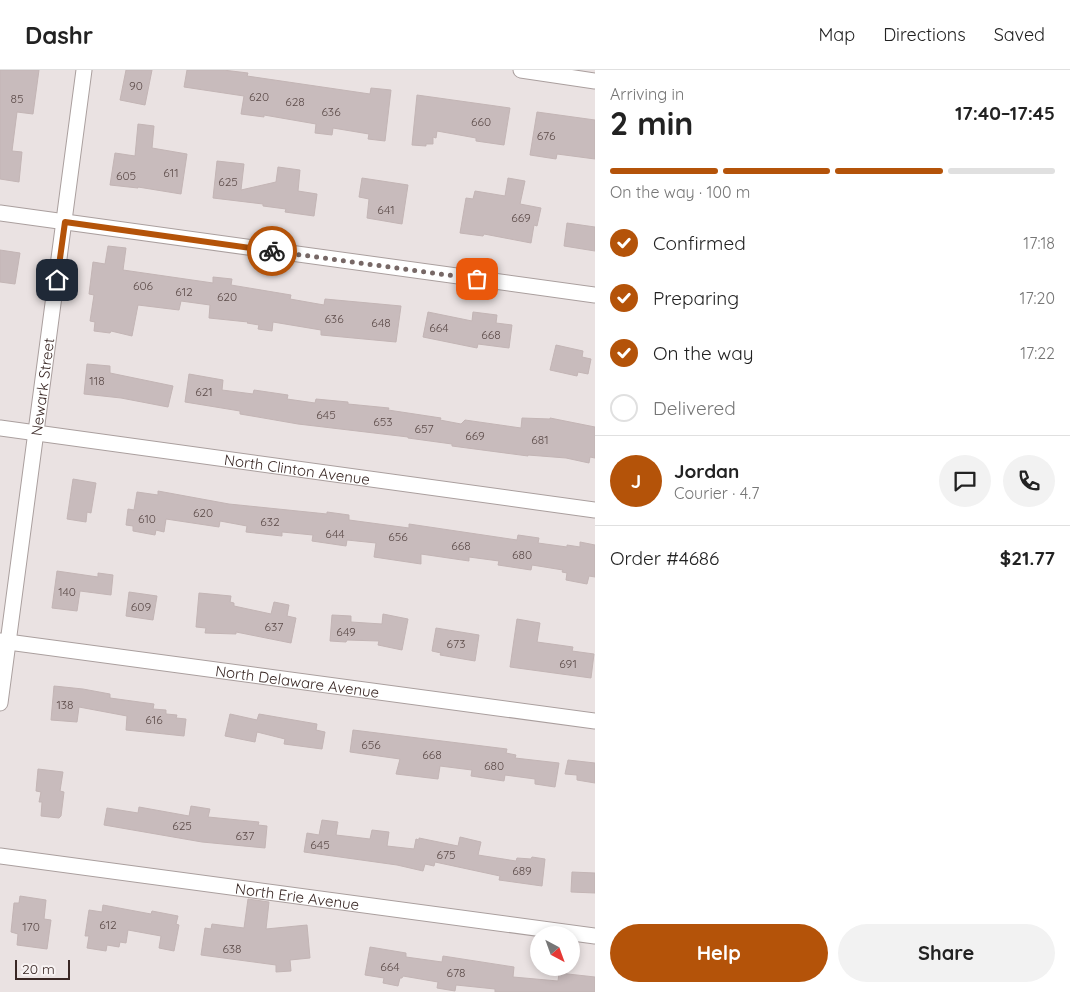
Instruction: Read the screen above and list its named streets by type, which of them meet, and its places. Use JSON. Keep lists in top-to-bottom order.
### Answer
{
  "streets": {
    "street": [
      "Newark Street",
      "North Clinton Avenue",
      "North Delaware Avenue",
      "North Erie Avenue"
    ]
  },
  "crossings": [
    ["Newark Street", "North Clinton Avenue"],
    ["Newark Street", "North Delaware Avenue"]
  ],
  "house_numbers": [
    "90",
    "620",
    "85",
    "628",
    "636",
    "660",
    "676",
    "611",
    "605",
    "625",
    "641",
    "669",
    "606",
    "612",
    "620",
    "636",
    "648",
    "664",
    "668",
    "118",
    "621",
    "645",
    "653",
    "657",
    "669",
    "681",
    "620",
    "610",
    "632",
    "644",
    "656",
    "668",
    "680",
    "140",
    "609",
    "637",
    "649",
    "673",
    "691",
    "138",
    "616",
    "656",
    "668",
    "680",
    "625",
    "637",
    "645",
    "675",
    "689",
    "612",
    "170",
    "638",
    "664",
    "678"
  ],
  "scale_bar": "20 m",
  "north": "bottom right",
  "page": {
    "header": "Dashr",
    "nav": ["Map", "Directions", "Saved"],
    "heading": ["2 min", "Arriving in", "17:40–17:45"],
    "panel": [
      "Jordan",
      "Courier · 4.7",
      "Order #4686",
      "$21.77"
    ],
    "bar": "On the way · 100 m",
    "list": [
      ["Confirmed", "17:18"],
      ["Preparing", "17:20"],
      ["On the way", "17:22"],
      "Delivered"
    ],
    "round": "J",
    "buttons": ["Help", "Share"],
    "scale": "20 m"
  }
}
